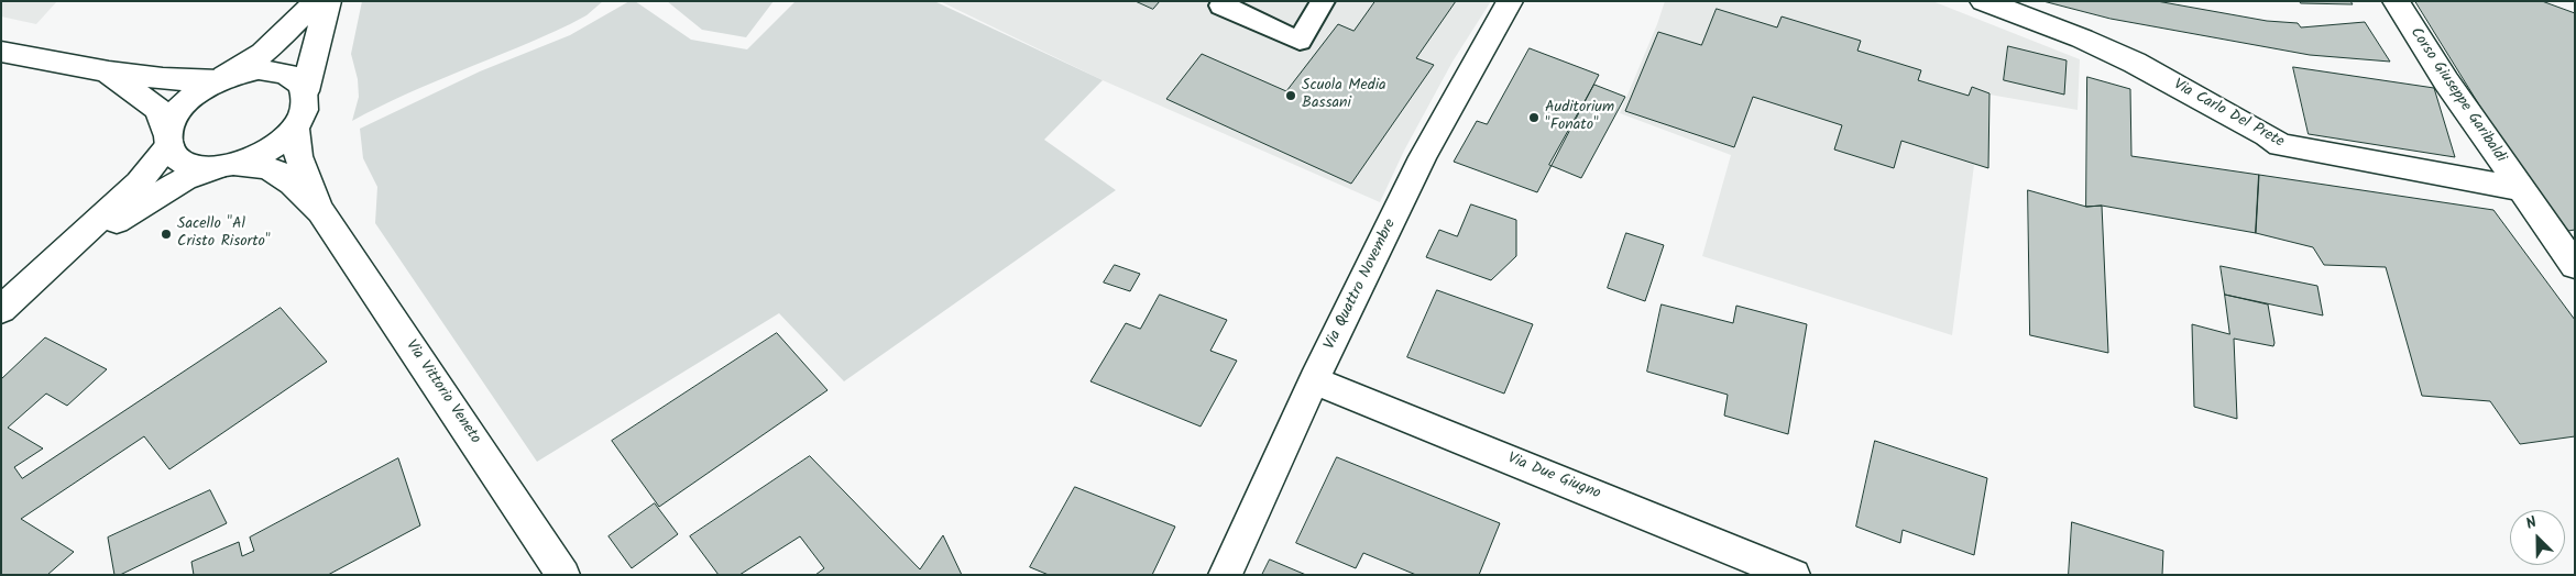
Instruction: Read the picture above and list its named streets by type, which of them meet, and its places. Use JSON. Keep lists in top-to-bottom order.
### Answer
{
  "streets": {
    "street": [
      "Corso Giuseppe Garibaldi",
      "Via Carlo Del Prete",
      "Via Quattro Novembre",
      "Via Vittorio Veneto",
      "Via Due Giugno"
    ]
  },
  "crossings": [
    ["Corso Giuseppe Garibaldi", "Via Carlo Del Prete"],
    ["Via Quattro Novembre", "Via Due Giugno"]
  ],
  "places": ["Scuola Media Bassani", "Auditorium \"Fonato\"", "Sacello \"Al Cristo Risorto\""],
  "north": "top left"
}
